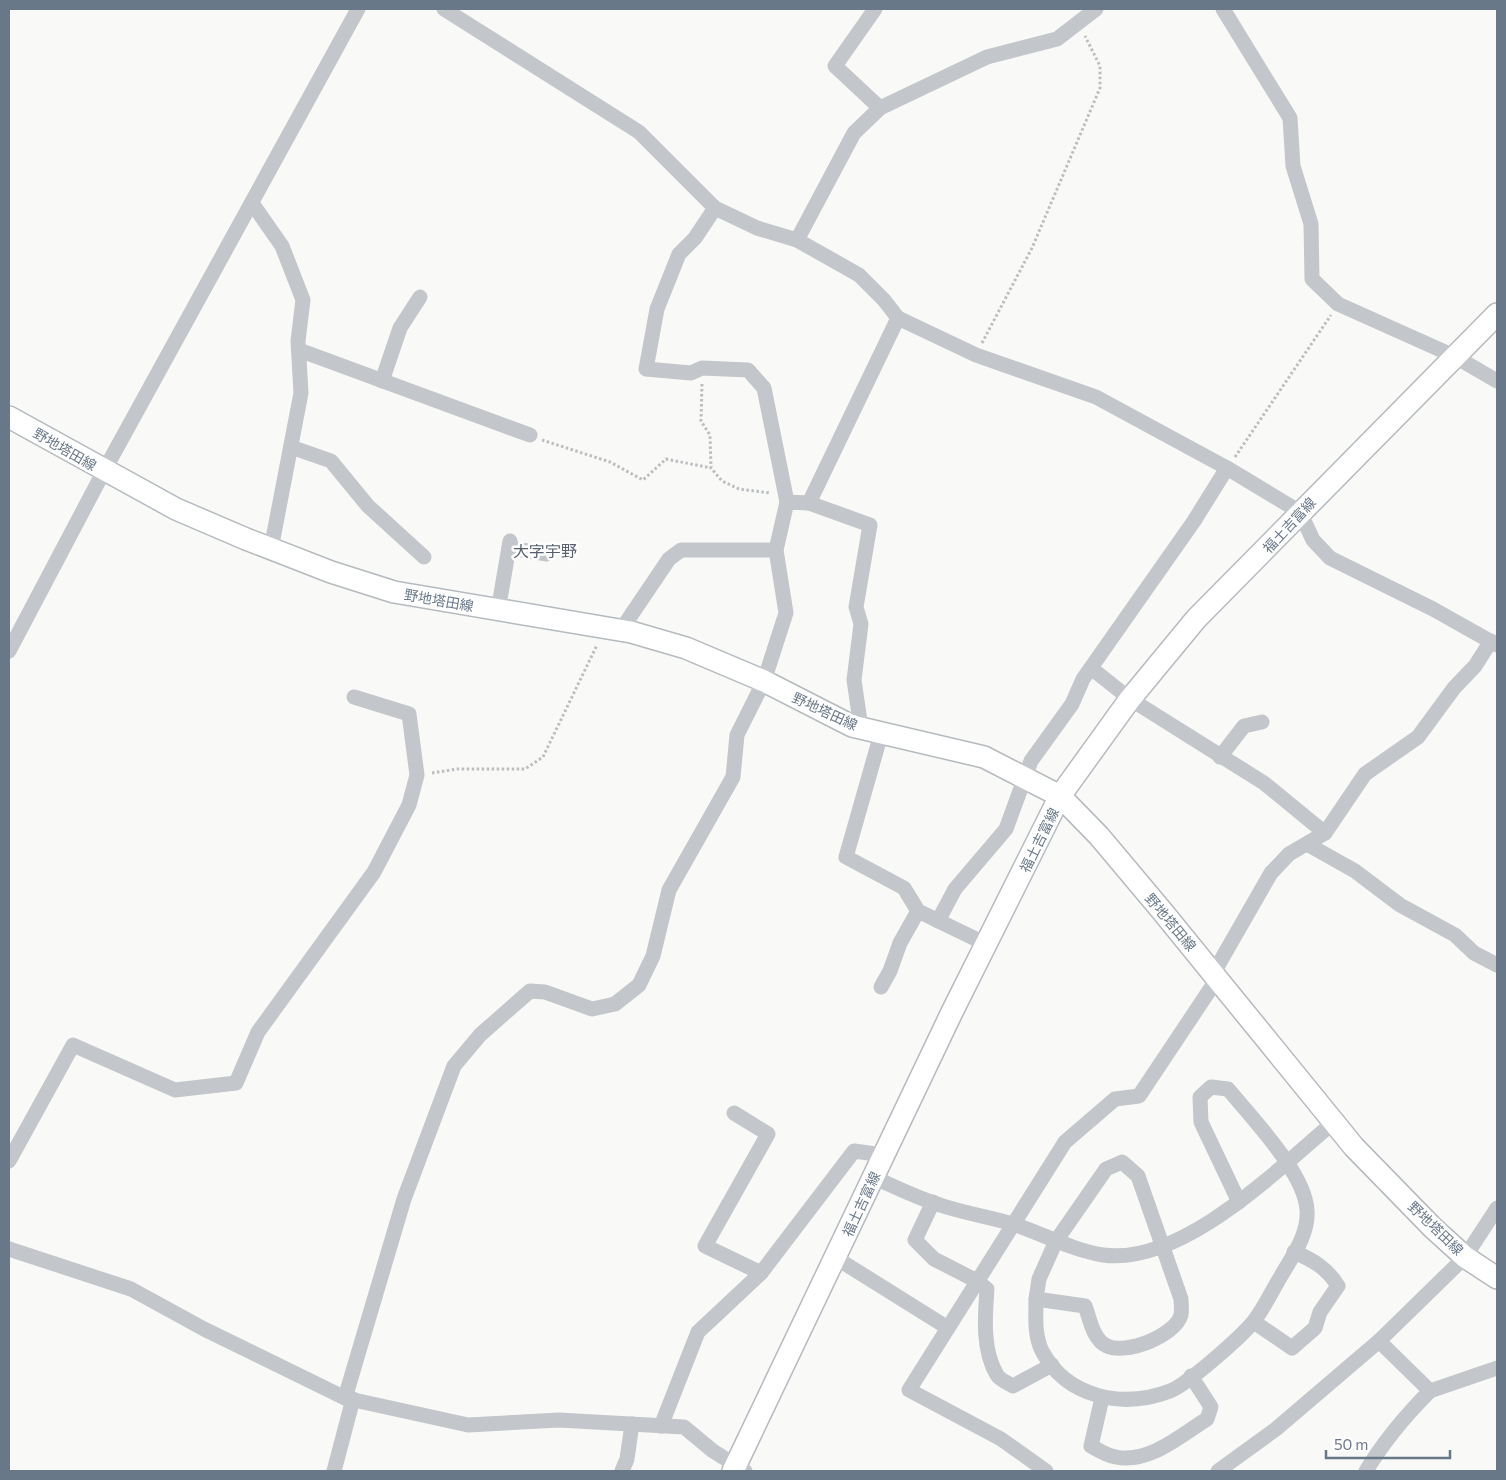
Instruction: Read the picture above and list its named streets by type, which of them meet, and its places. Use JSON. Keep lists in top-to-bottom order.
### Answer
{
  "streets": {
    "main road": ["野地塔田線", "福土吉富線"]
  },
  "crossings": [
    ["野地塔田線", "福土吉富線"]
  ],
  "districts": ["大字宇野"],
  "scale_bar": "50 m"
}
